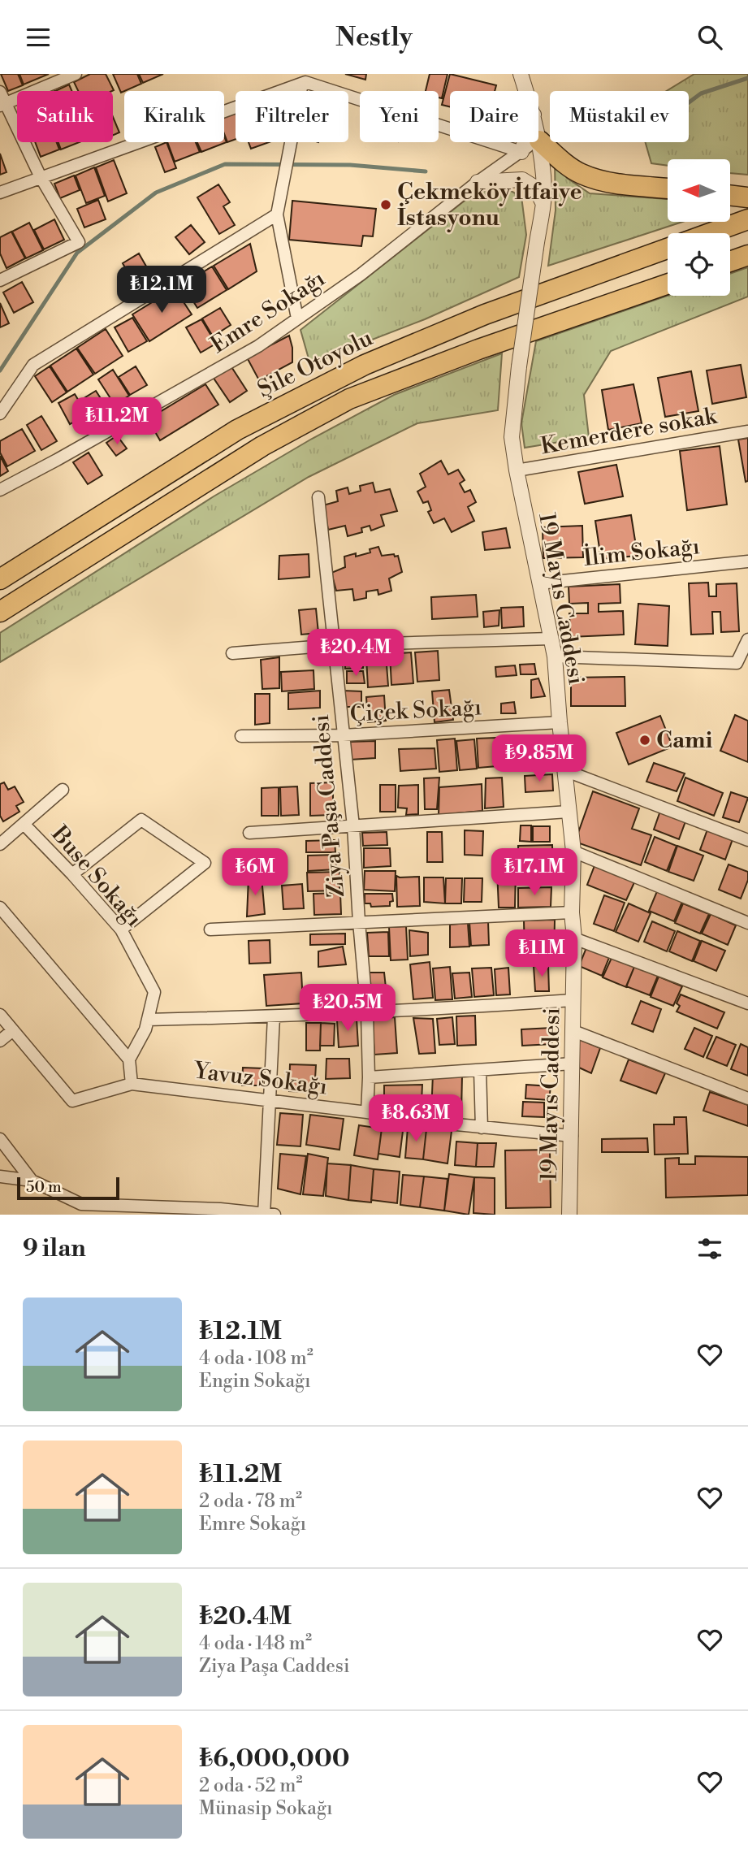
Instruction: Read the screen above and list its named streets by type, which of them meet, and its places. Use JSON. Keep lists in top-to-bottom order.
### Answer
{
  "streets": {
    "highway": ["Şile Otoyolu"],
    "street": [
      "Emre Sokağı",
      "Kemerdere sokak",
      "İlim Sokağı",
      "19 Mayıs Caddesi",
      "Çiçek Sokağı",
      "Ziya Paşa Caddesi",
      "Buse Sokağı",
      "Yavuz Sokağı"
    ]
  },
  "crossings": [
    ["Emre Sokağı", "19 Mayıs Caddesi"],
    ["Kemerdere sokak", "19 Mayıs Caddesi"],
    ["İlim Sokağı", "19 Mayıs Caddesi"],
    ["19 Mayıs Caddesi", "Çiçek Sokağı"],
    ["19 Mayıs Caddesi", "Yavuz Sokağı"],
    ["Çiçek Sokağı", "Ziya Paşa Caddesi"],
    ["Ziya Paşa Caddesi", "Yavuz Sokağı"]
  ],
  "places": ["Çekmeköy İtfaiye İstasyonu", "Cami"],
  "scale_bar": "50 m",
  "north": "left",
  "page": {
    "header": "Nestly",
    "chip": [
      "Satılık",
      "Kiralık",
      "Filtreler",
      "Yeni",
      "Daire",
      "Müstakil ev"
    ],
    "price": [
      "₺12.1M",
      "₺11.2M",
      "₺20.4M",
      "₺9.85M",
      "₺6M",
      "₺17.1M",
      "₺11M",
      "₺20.5M",
      "₺8.63M"
    ],
    "scale": "50 m",
    "heading": "9 ilan",
    "list": [
      {
        "name": "₺12.1M",
        "note": "4 oda · 108 m² · Engin Sokağı"
      },
      {
        "name": "₺11.2M",
        "note": "2 oda · 78 m² · Emre Sokağı"
      },
      {
        "name": "₺20.4M",
        "note": "4 oda · 148 m² · Ziya Paşa Caddesi"
      },
      {
        "name": "₺6,000,000",
        "note": "2 oda · 52 m² · Münasip Sokağı"
      }
    ]
  }
}
